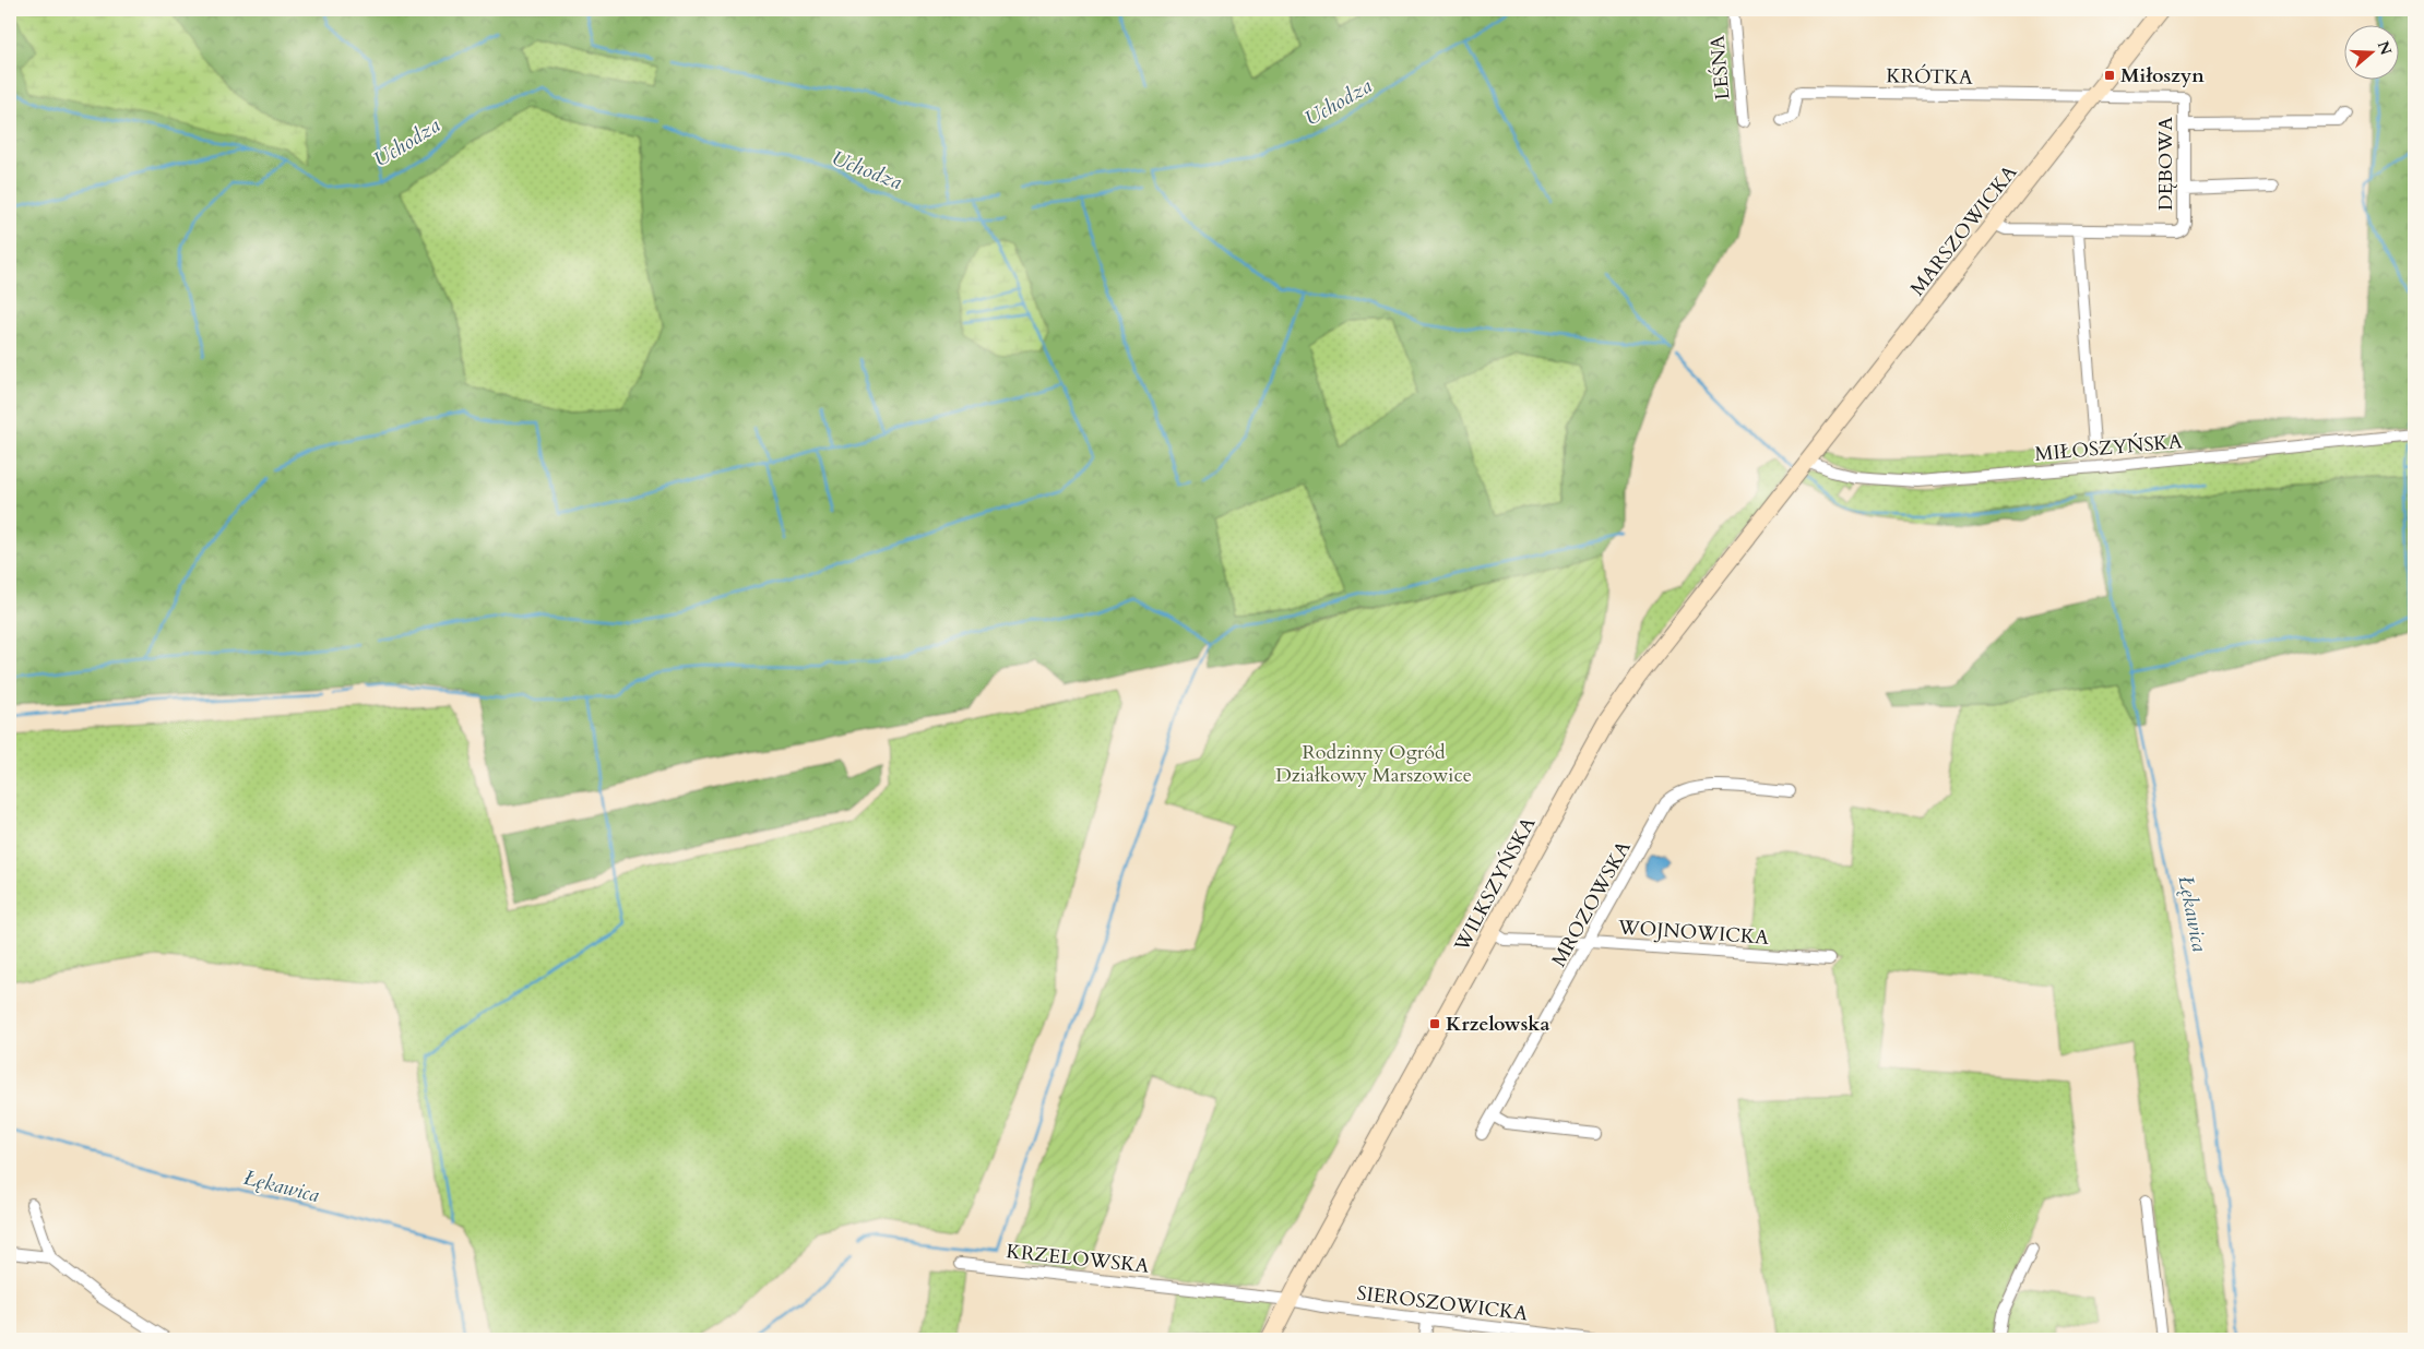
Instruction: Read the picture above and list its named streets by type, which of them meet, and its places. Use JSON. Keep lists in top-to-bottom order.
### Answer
{
  "streets": {
    "street": [
      "LEŚNA",
      "KRÓTKA",
      "DĘBOWA",
      "MARSZOWICKA",
      "MIŁOSZYŃSKA",
      "WILKSZYŃSKA",
      "MROZOWSKA",
      "WOJNOWICKA",
      "KRZELOWSKA",
      "SIEROSZOWICKA"
    ]
  },
  "crossings": [
    ["KRÓTKA", "DĘBOWA"],
    ["KRÓTKA", "MARSZOWICKA"],
    ["DĘBOWA", "MARSZOWICKA"],
    ["MARSZOWICKA", "MIŁOSZYŃSKA"],
    ["MARSZOWICKA", "WILKSZYŃSKA"],
    ["WILKSZYŃSKA", "WOJNOWICKA"],
    ["WILKSZYŃSKA", "KRZELOWSKA"],
    ["WILKSZYŃSKA", "SIEROSZOWICKA"],
    ["MROZOWSKA", "WOJNOWICKA"],
    ["KRZELOWSKA", "SIEROSZOWICKA"]
  ],
  "water": ["Uchodza", "Łękawica"],
  "parks": ["Rodzinny Ogród Działkowy Marszowice"],
  "places": {
    "transit": ["Miłoszyn", "Krzelowska"]
  },
  "north": "right"
}
